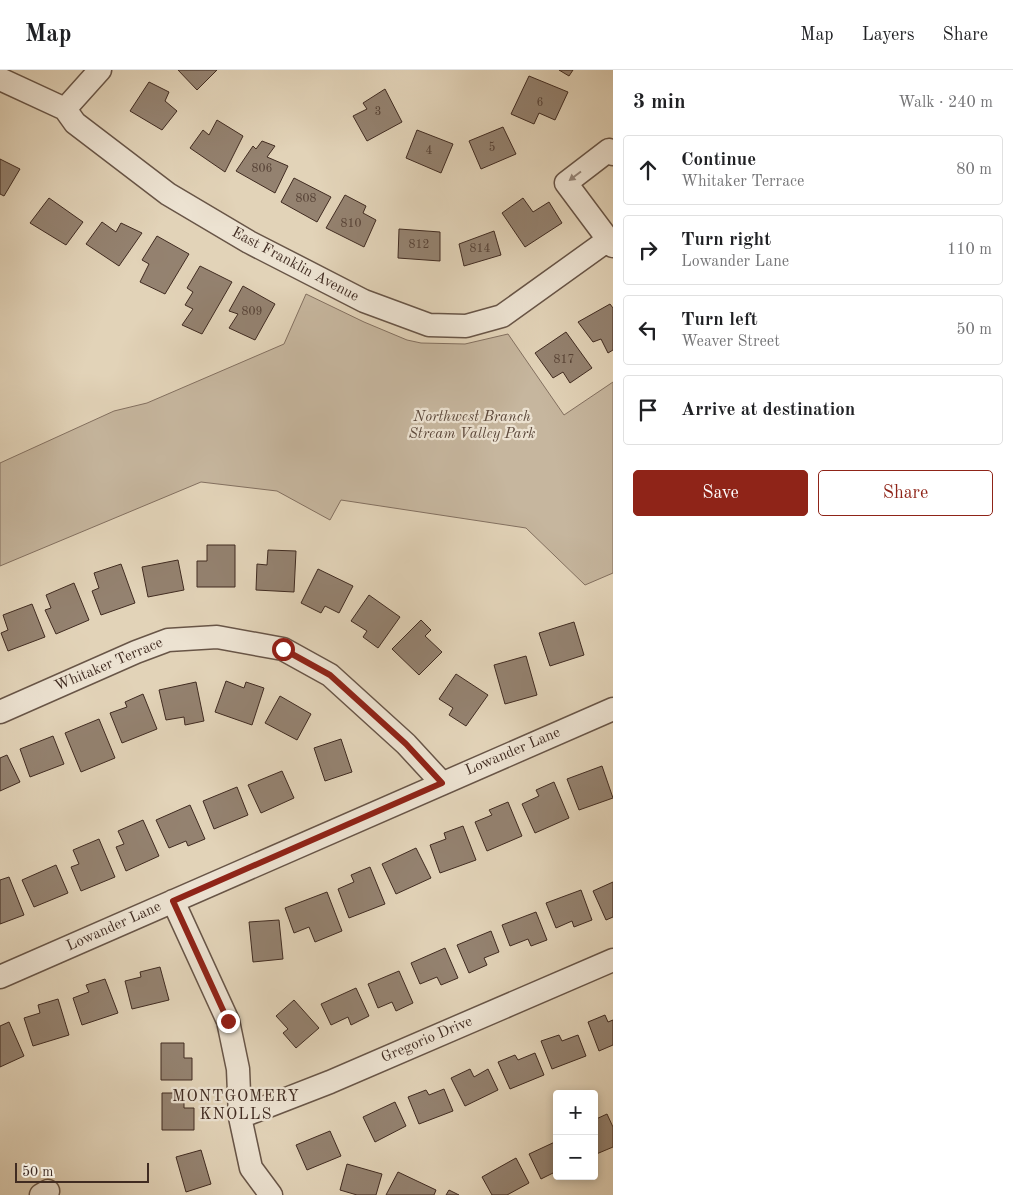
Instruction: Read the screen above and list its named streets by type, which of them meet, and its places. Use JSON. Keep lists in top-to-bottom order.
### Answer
{
  "streets": {
    "street": [
      "East Franklin Avenue",
      "Whitaker Terrace",
      "Lowander Lane",
      "Gregorio Drive"
    ]
  },
  "crossings": [
    ["Whitaker Terrace", "Lowander Lane"]
  ],
  "districts": ["MONTGOMERY KNOLLS"],
  "parks": ["Northwest Branch Stream Valley Park"],
  "house_numbers": [
    "6",
    "3",
    "5",
    "4",
    "806",
    "808",
    "810",
    "812",
    "814",
    "809",
    "817"
  ],
  "scale_bar": "50 m",
  "page": {
    "header": "Map",
    "nav": ["Map", "Layers", "Share"],
    "heading": ["3 min", "Walk · 240 m"],
    "list": [
      ["Continue", "Whitaker Terrace", "80 m"],
      ["Turn right", "Lowander Lane", "110 m"],
      ["Turn left", "Weaver Street", "50 m"],
      "Arrive at destination"
    ],
    "buttons": ["Save", "Share"],
    "map_buttons": ["+", "−"],
    "scale": "50 m"
  }
}
